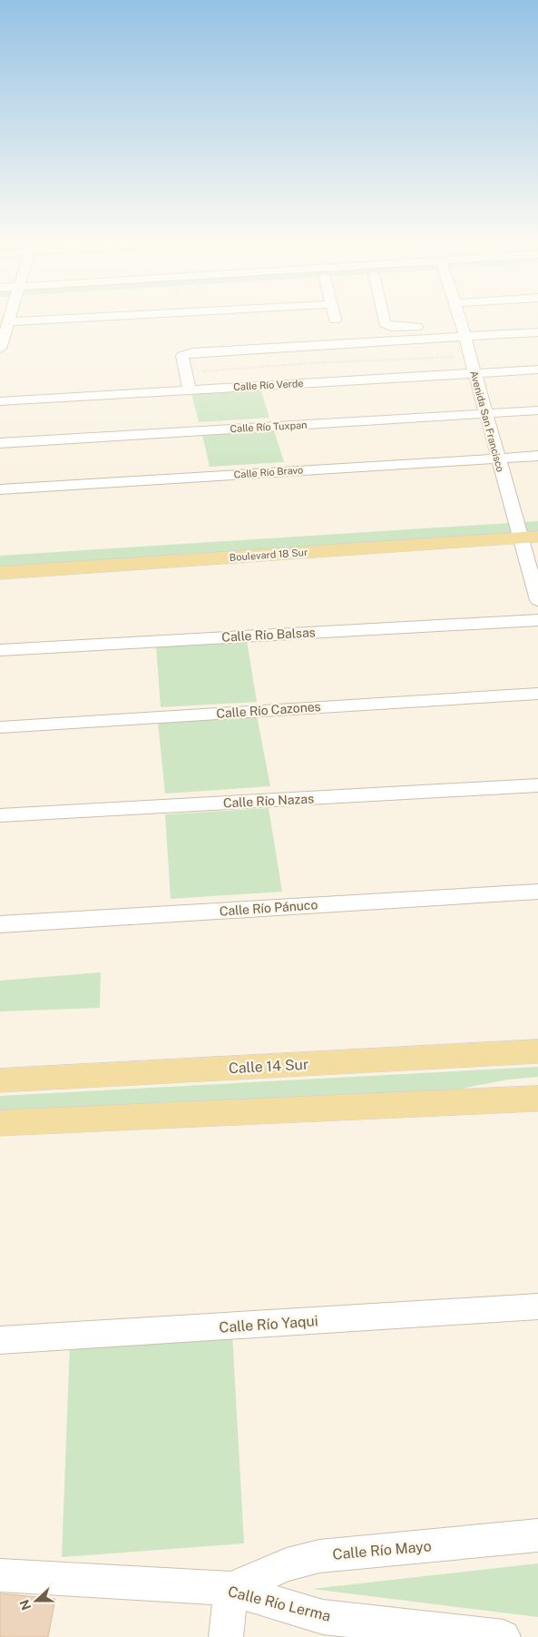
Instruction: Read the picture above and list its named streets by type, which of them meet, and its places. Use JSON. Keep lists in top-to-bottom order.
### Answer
{
  "streets": {
    "main road": ["Boulevard 18 Sur", "Calle 14 Sur"],
    "street": [
      "Calle Río Verde",
      "Avenida San Francisco",
      "Calle Río Tuxpan",
      "Calle Río Bravo",
      "Calle Río Balsas",
      "Calle Río Cazones",
      "Calle Río Nazas",
      "Calle Río Pánuco",
      "Calle Río Yaqui",
      "Calle Río Mayo",
      "Calle Río Lerma"
    ]
  },
  "crossings": [
    ["Calle Río Verde", "Avenida San Francisco"],
    ["Avenida San Francisco", "Calle Río Tuxpan"],
    ["Avenida San Francisco", "Calle Río Bravo"],
    ["Avenida San Francisco", "Boulevard 18 Sur"],
    ["Calle Río Mayo", "Calle Río Lerma"]
  ],
  "north": "left"
}
